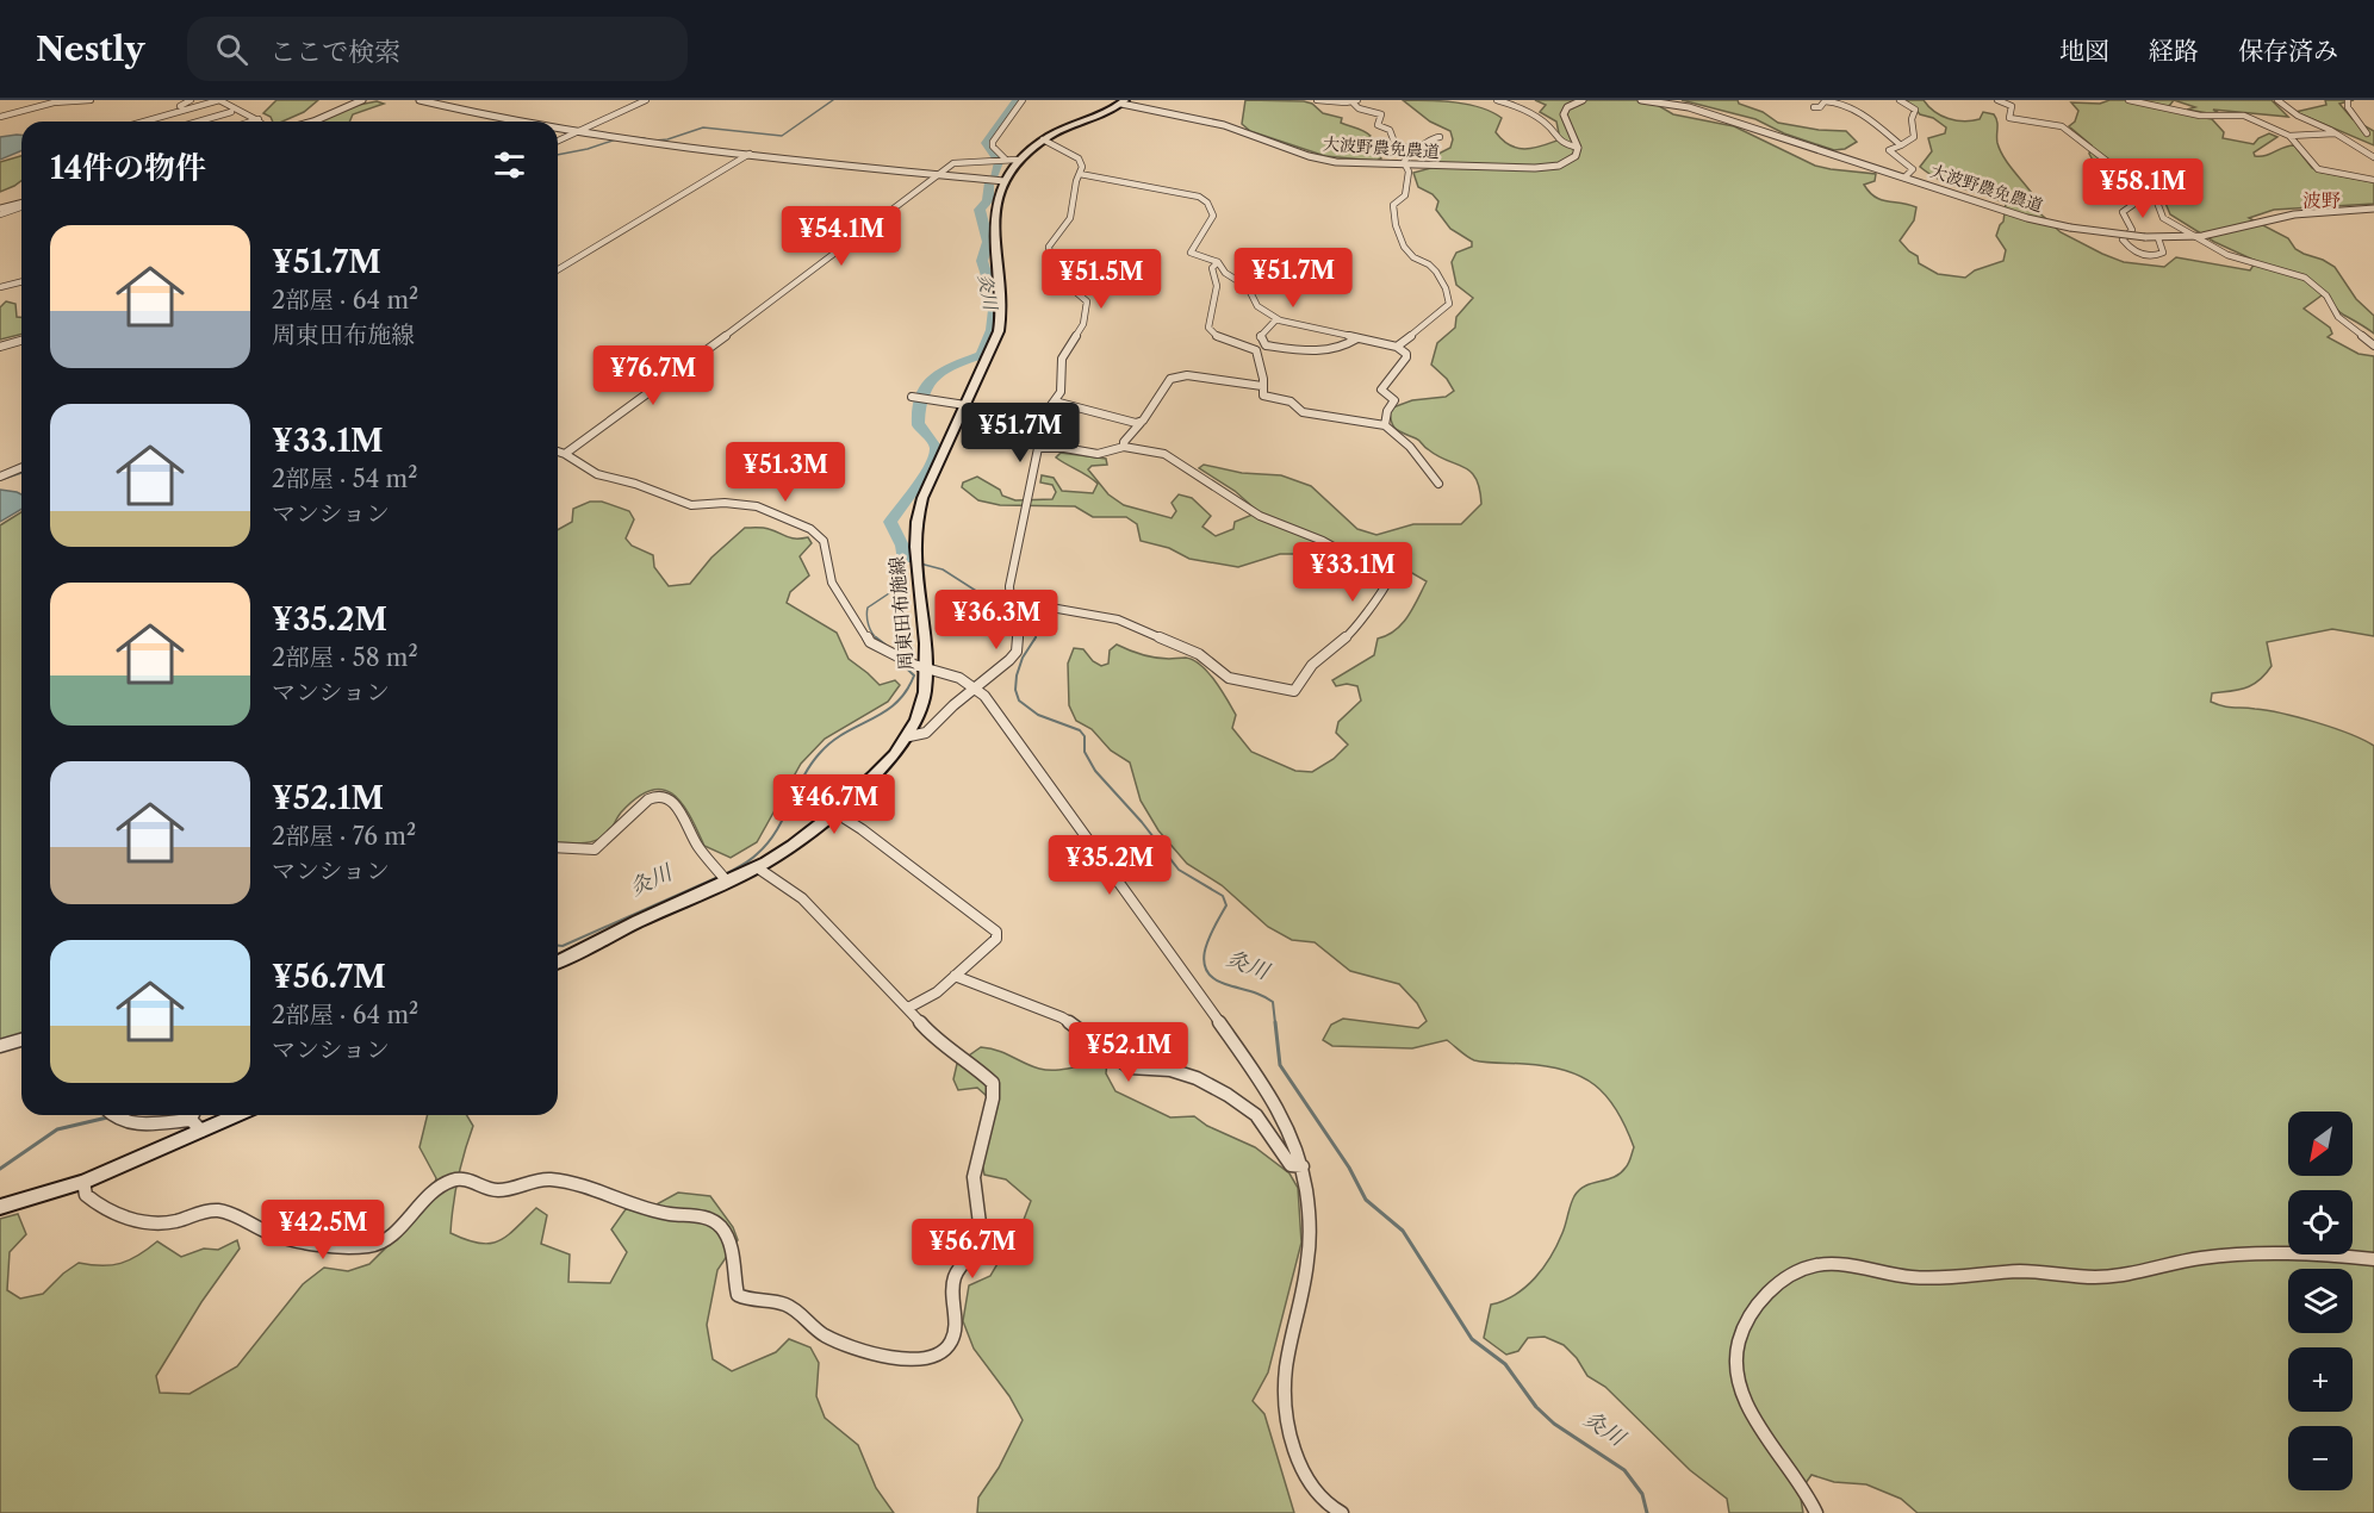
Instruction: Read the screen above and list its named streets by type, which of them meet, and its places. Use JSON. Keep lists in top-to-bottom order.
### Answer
{
  "streets": {
    "main road": ["周東田布施線"],
    "street": ["大波野農免農道"]
  },
  "crossings": [
    ["大波野農免農道", "周東田布施線"]
  ],
  "districts": ["波野"],
  "water": ["灸川"],
  "north": "bottom left",
  "page": {
    "header": "Nestly",
    "search": "ここで検索",
    "nav": ["地図", "経路", "保存済み"],
    "heading": "14件の物件",
    "price": [
      "¥58.1M",
      "¥54.1M",
      "¥51.7M",
      "¥51.5M",
      "¥76.7M",
      "¥51.7M",
      "¥51.3M",
      "¥33.1M",
      "¥36.3M",
      "¥46.7M",
      "¥35.2M",
      "¥52.1M",
      "¥42.5M",
      "¥56.7M"
    ],
    "list": [
      {
        "name": "¥51.7M",
        "note": "2部屋 · 64 m² · 周東田布施線"
      },
      {
        "name": "¥33.1M",
        "note": "2部屋 · 54 m² · マンション"
      },
      {
        "name": "¥35.2M",
        "note": "2部屋 · 58 m² · マンション"
      },
      {
        "name": "¥52.1M",
        "note": "2部屋 · 76 m² · マンション"
      },
      {
        "name": "¥56.7M",
        "note": "2部屋 · 64 m² · マンション"
      }
    ],
    "map_buttons": ["+", "−"]
  }
}
